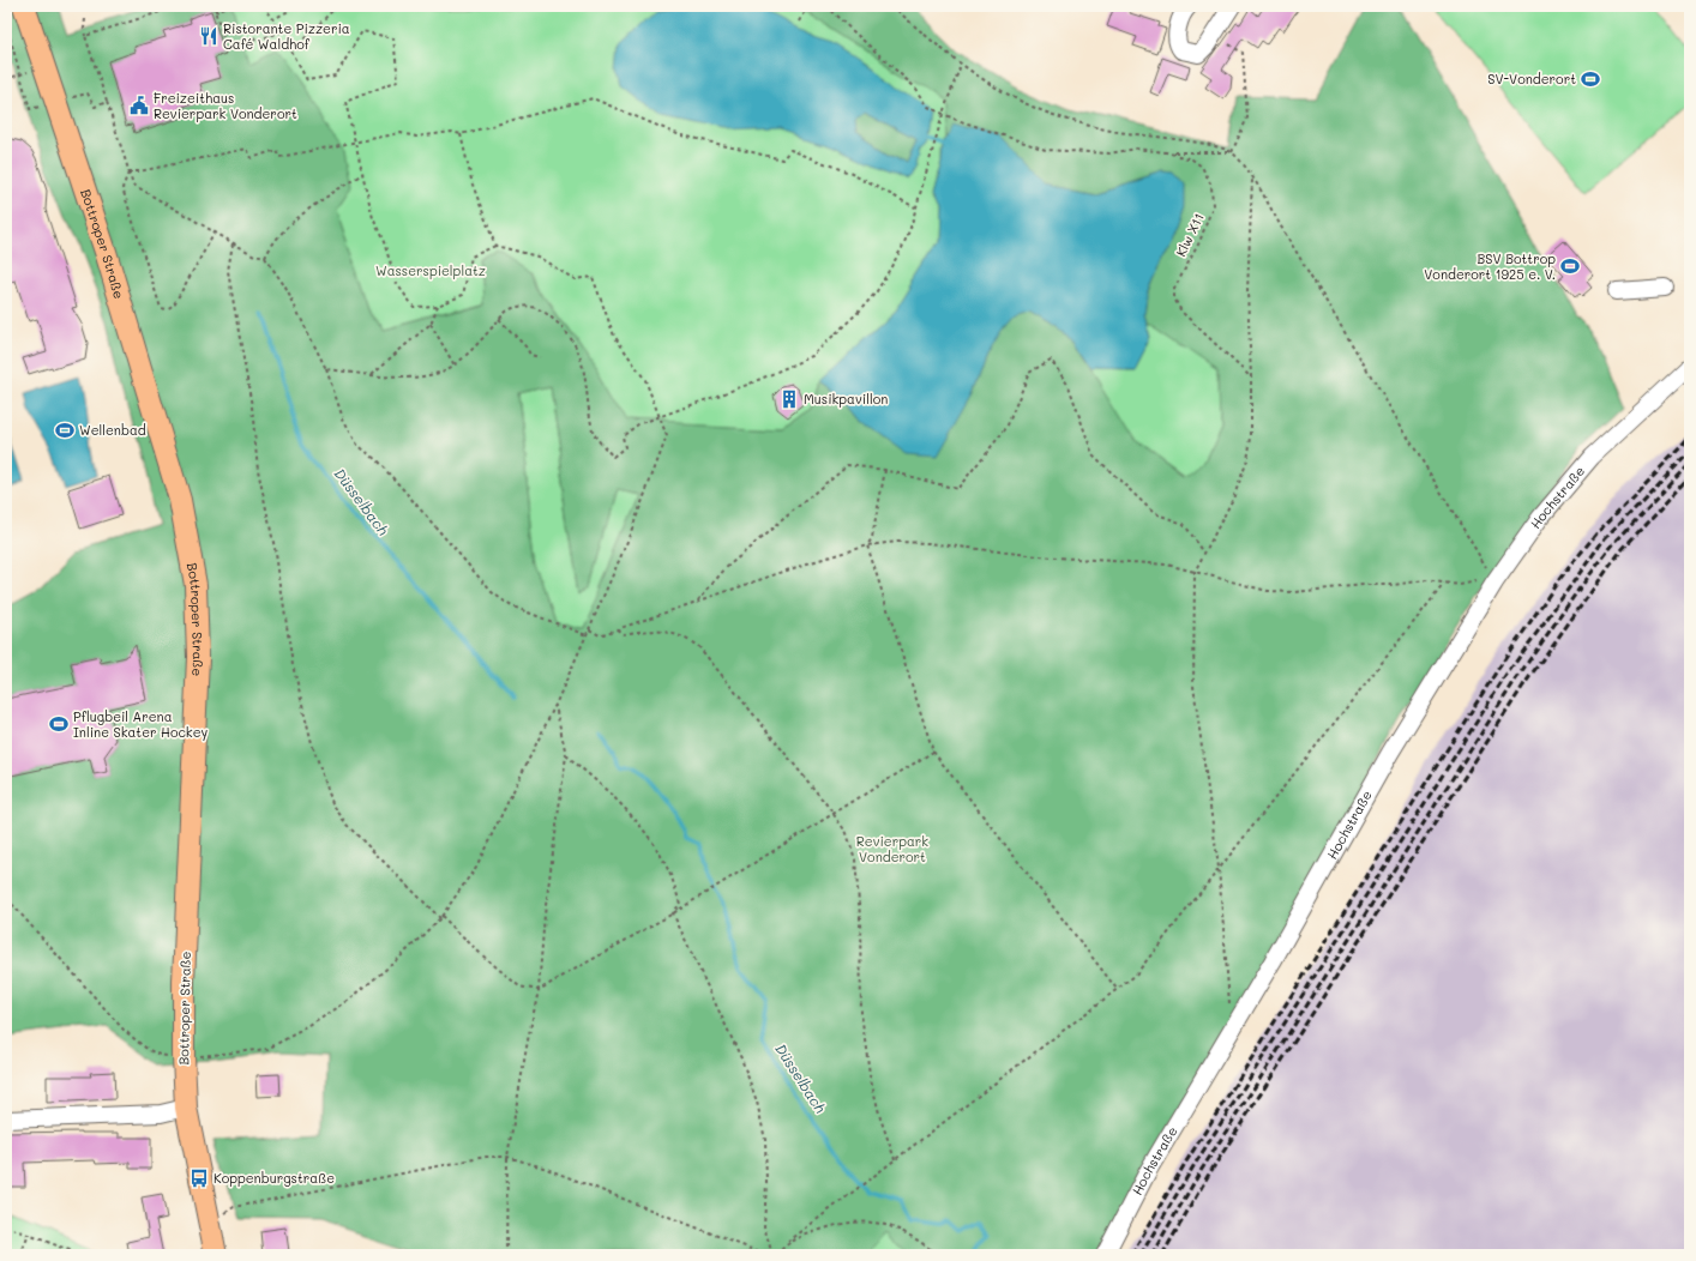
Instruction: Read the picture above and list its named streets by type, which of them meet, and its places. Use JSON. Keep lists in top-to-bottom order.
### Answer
{
  "streets": {
    "main road": ["Bottroper Straße"],
    "street": ["Hochstraße"],
    "path": ["Klw X11"]
  },
  "water": ["Düsselbach"],
  "parks": ["Wasserspielplatz", "Revierpark Vonderort"],
  "places": {
    "restaurant": ["Ristorante Pizzeria Café Waldhof"],
    "sports": [
      "SV-Vonderort",
      "BSV Bottrop Vonderort 1925 e. V.",
      "Wellenbad",
      "Pflugbeil Arena Inline Skater Hockey"
    ],
    "public building": ["Freizeithaus Revierpark Vonderort"],
    "building": ["Musikpavillon"],
    "bus stop": ["Koppenburgstraße"]
  }
}
